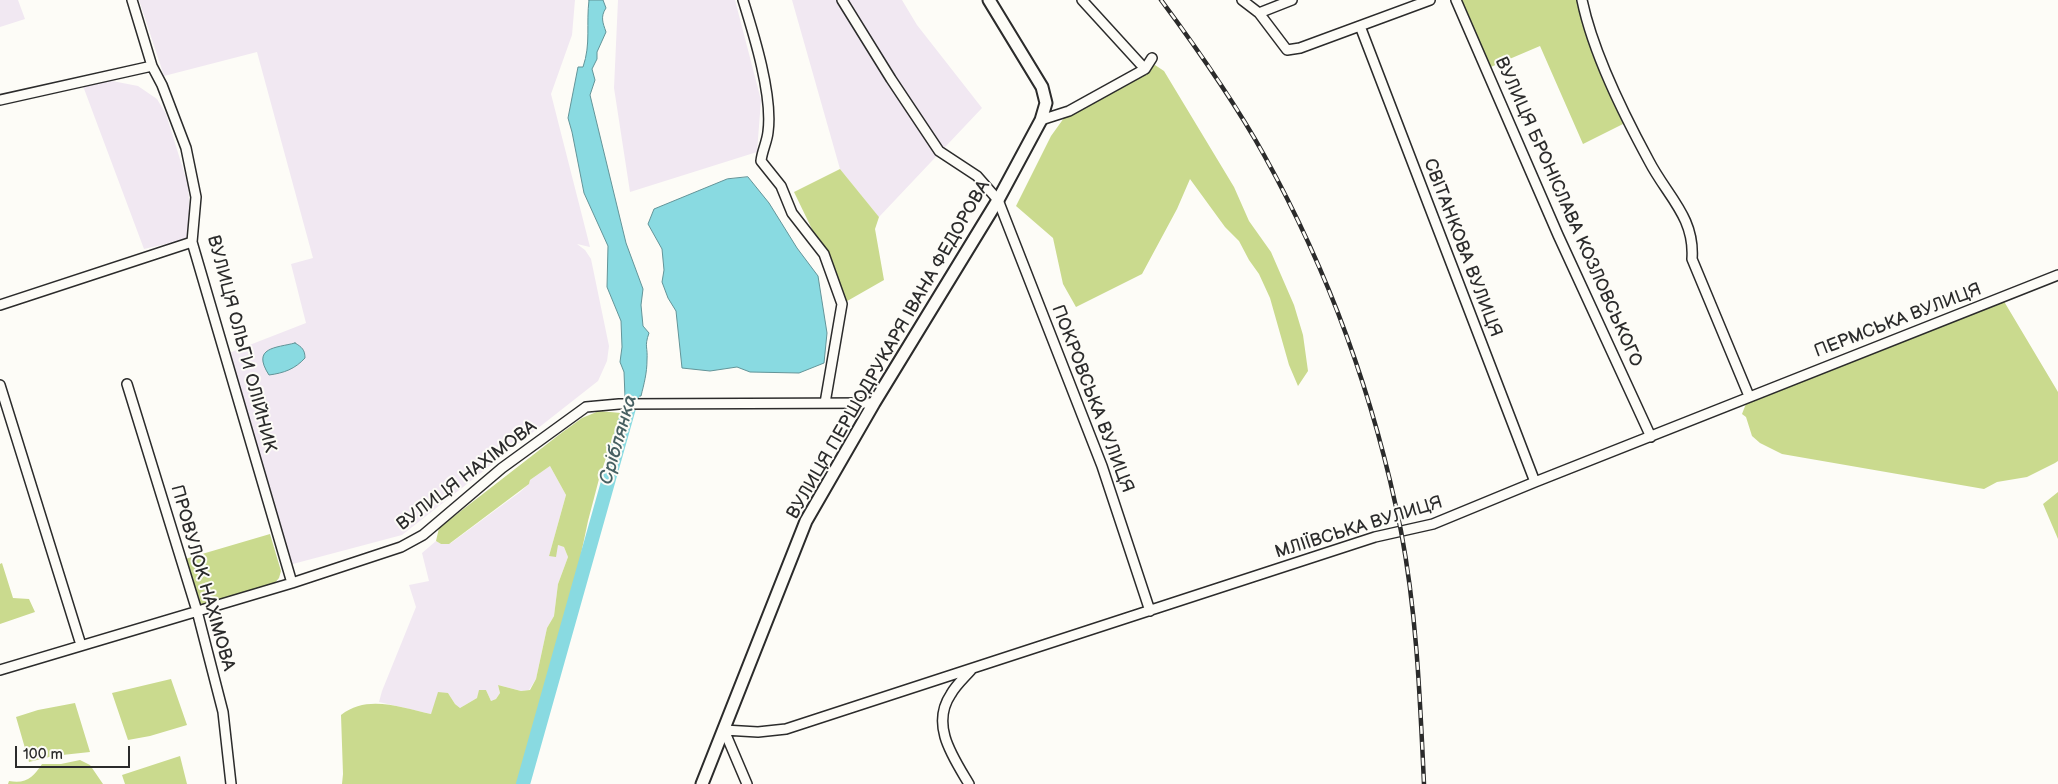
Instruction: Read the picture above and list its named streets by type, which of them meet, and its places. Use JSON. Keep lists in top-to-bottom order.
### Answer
{
  "streets": {
    "street": [
      "ВУЛИЦЯ БРОНІСЛАВА КОЗЛОВСЬКОГО",
      "СВІТАНКОВА ВУЛИЦЯ",
      "ПЕРМСЬКА ВУЛИЦЯ",
      "ВУЛИЦЯ ОЛЬГИ ОЛІЙНИК",
      "ВУЛИЦЯ ПЕРШОДРУКАРЯ ІВАНА ФЕДОРОВА",
      "ПОКРОВСЬКА ВУЛИЦЯ",
      "ВУЛИЦЯ НАХІМОВА",
      "МЛІЇВСЬКА ВУЛИЦЯ",
      "ПРОВУЛОК НАХІМОВА"
    ]
  },
  "crossings": [
    ["ВУЛИЦЯ БРОНІСЛАВА КОЗЛОВСЬКОГО", "МЛІЇВСЬКА ВУЛИЦЯ"],
    ["СВІТАНКОВА ВУЛИЦЯ", "МЛІЇВСЬКА ВУЛИЦЯ"],
    ["ПЕРМСЬКА ВУЛИЦЯ", "МЛІЇВСЬКА ВУЛИЦЯ"],
    ["ВУЛИЦЯ ОЛЬГИ ОЛІЙНИК", "ВУЛИЦЯ НАХІМОВА"],
    ["ВУЛИЦЯ ПЕРШОДРУКАРЯ ІВАНА ФЕДОРОВА", "ПОКРОВСЬКА ВУЛИЦЯ"],
    ["ВУЛИЦЯ ПЕРШОДРУКАРЯ ІВАНА ФЕДОРОВА", "ВУЛИЦЯ НАХІМОВА"],
    ["ПОКРОВСЬКА ВУЛИЦЯ", "МЛІЇВСЬКА ВУЛИЦЯ"],
    ["ВУЛИЦЯ НАХІМОВА", "ПРОВУЛОК НАХІМОВА"]
  ],
  "water": ["Сріблянка"],
  "scale_bar": "100 m"
}
